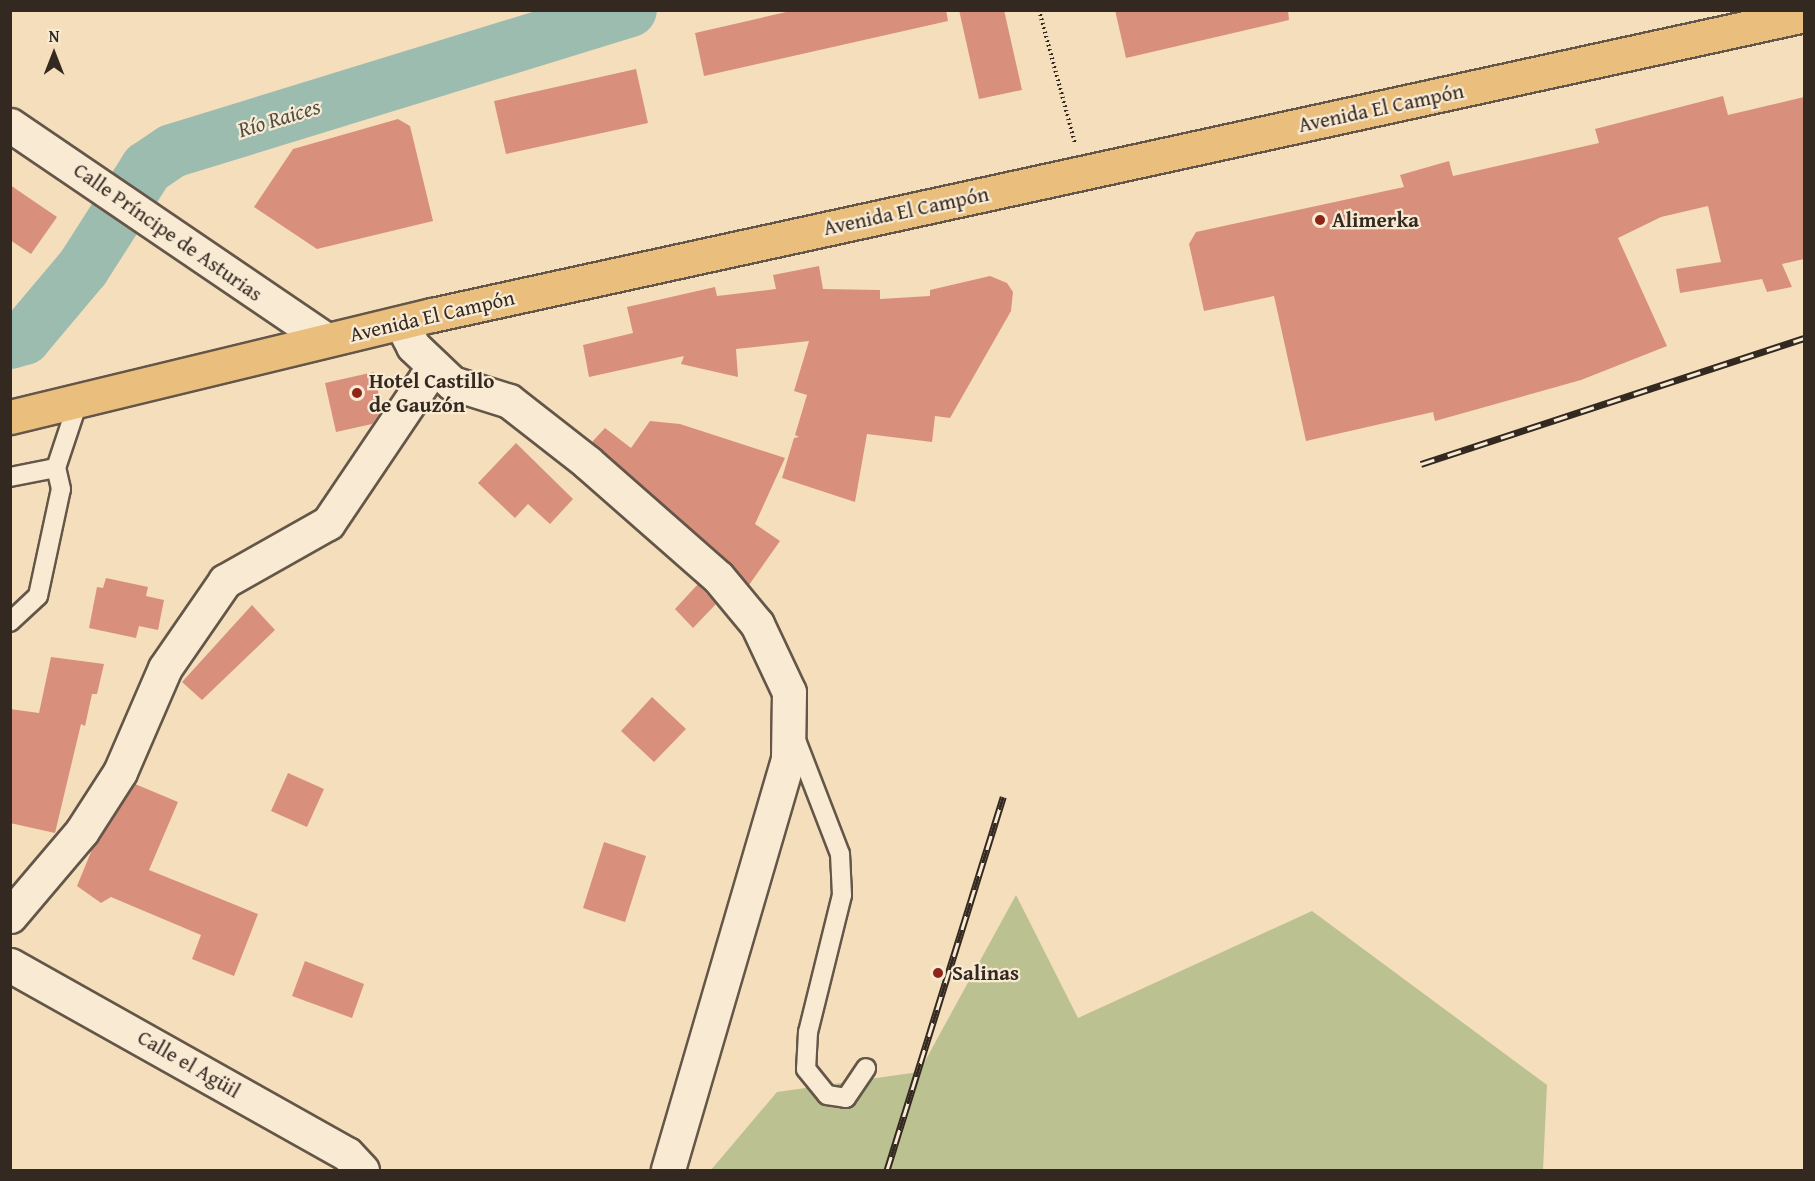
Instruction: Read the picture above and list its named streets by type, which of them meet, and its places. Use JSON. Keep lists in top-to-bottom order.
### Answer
{
  "streets": {
    "main road": ["Avenida El Campón"],
    "street": ["Calle Príncipe de Asturias", "Calle el Agüil"]
  },
  "crossings": [
    ["Avenida El Campón", "Calle Príncipe de Asturias"]
  ],
  "water": ["Río Raices"],
  "places": ["Alimerka", "Hotel Castillo de Gauzón", "Salinas"],
  "north": "top"
}
